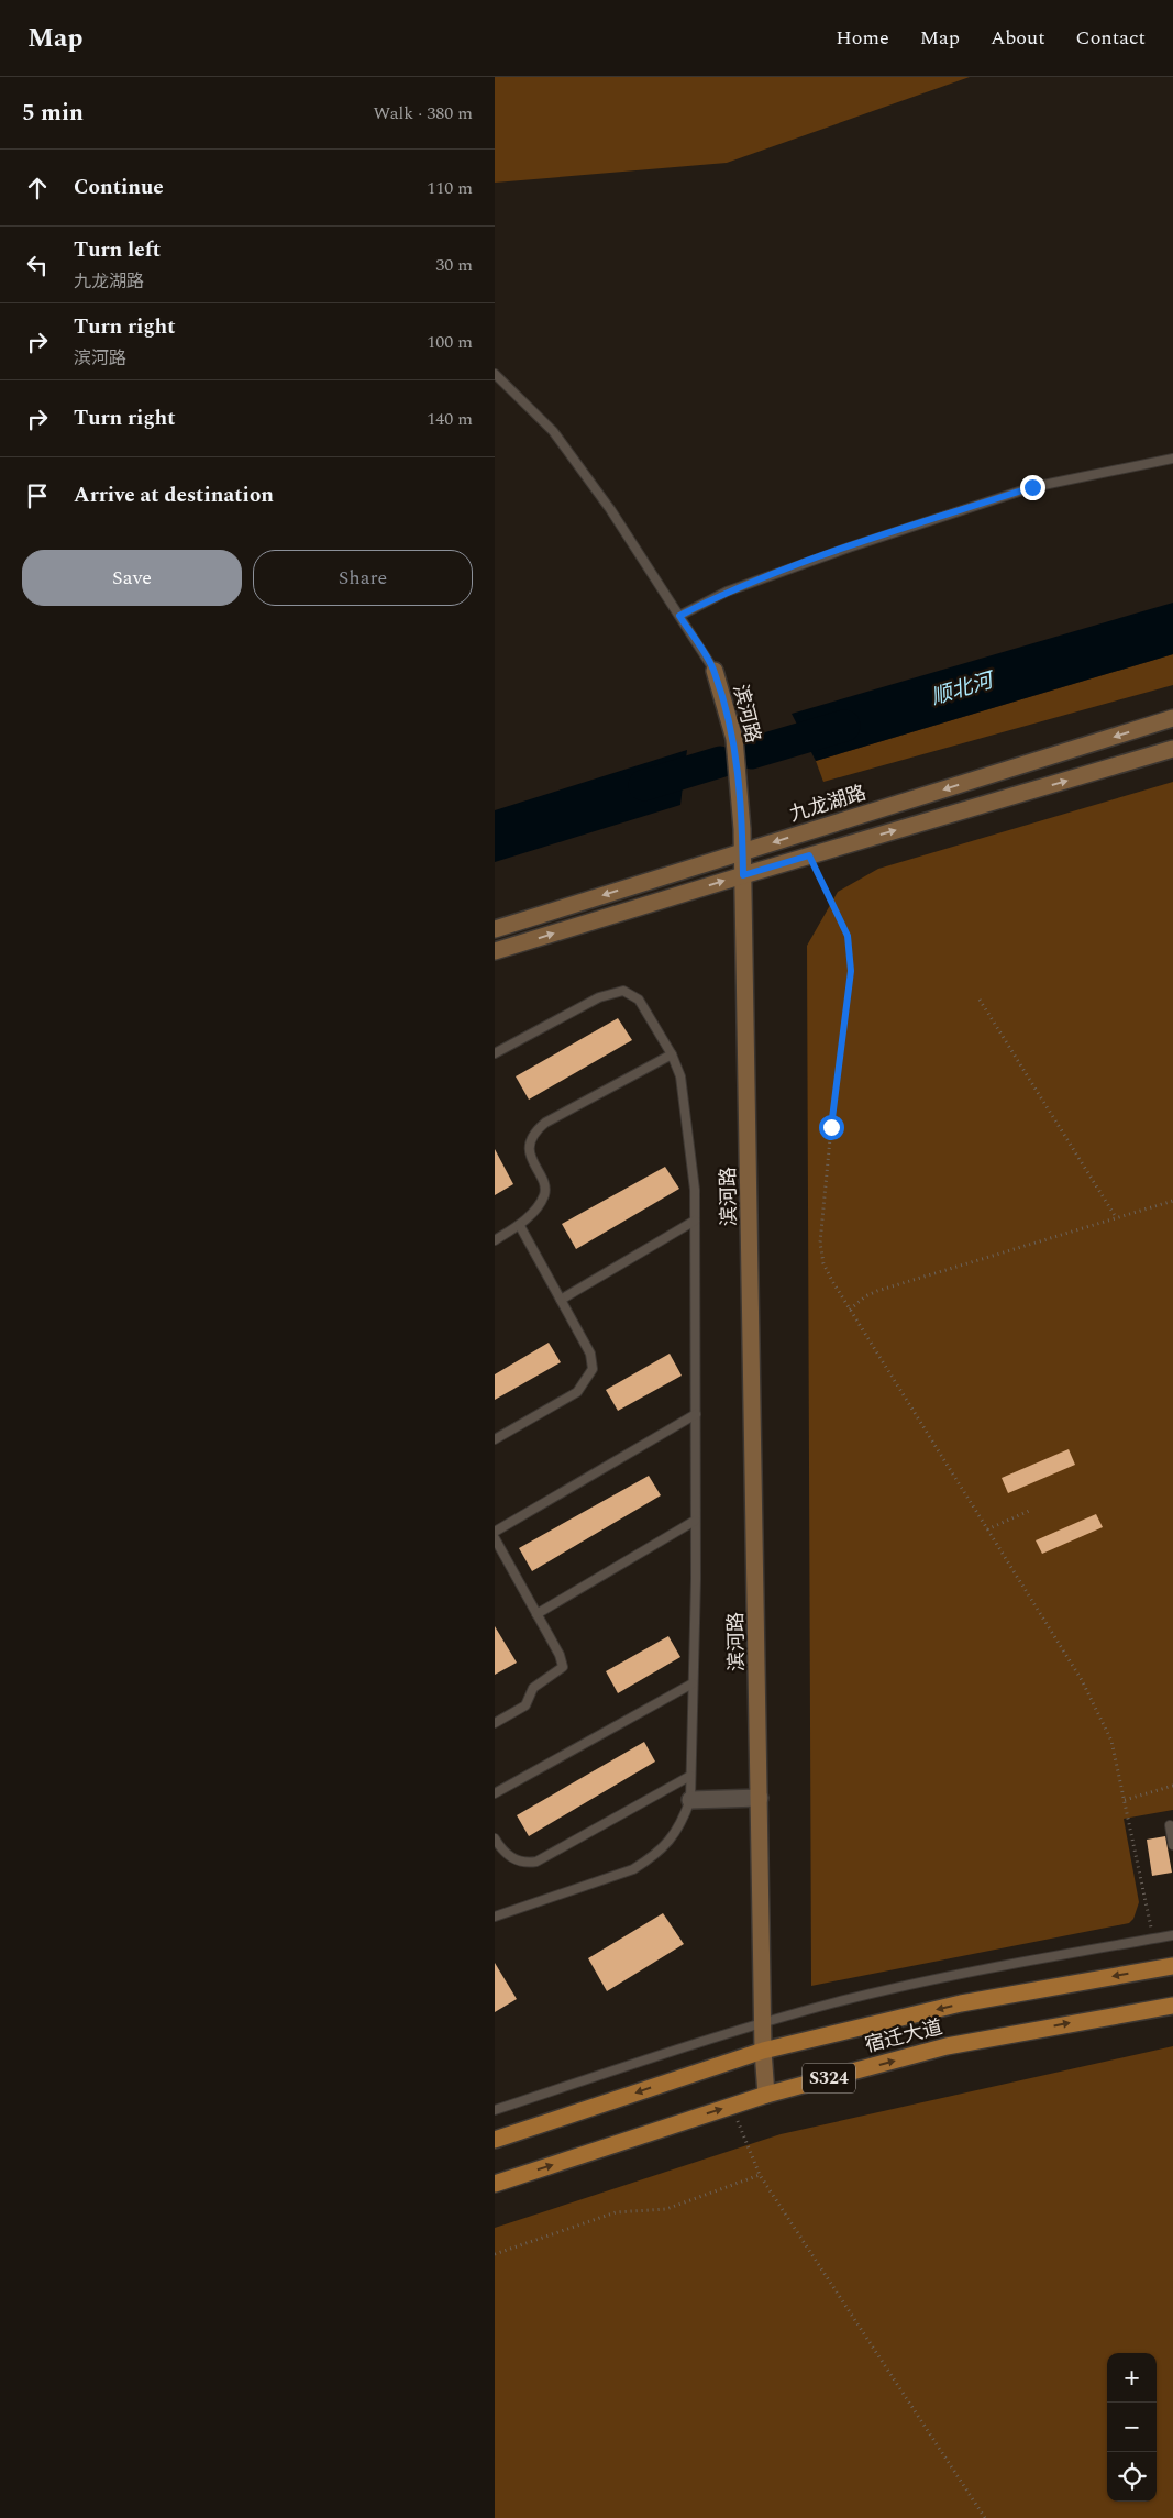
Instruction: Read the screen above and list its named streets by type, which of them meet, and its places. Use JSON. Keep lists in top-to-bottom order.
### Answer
{
  "streets": {
    "main road": [
      "滨河路",
      "九龙湖路",
      "宿迁大道",
      "S324"
    ]
  },
  "crossings": [
    ["滨河路", "九龙湖路"],
    ["滨河路", "宿迁大道"]
  ],
  "water": ["顺北河"],
  "page": {
    "header": "Map",
    "nav": [
      "Home",
      "Map",
      "About",
      "Contact"
    ],
    "heading": ["5 min", "Walk · 380 m"],
    "list": [
      ["Continue", "110 m"],
      ["Turn left", "九龙湖路", "30 m"],
      ["Turn right", "滨河路", "100 m"],
      ["Turn right", "140 m"],
      "Arrive at destination"
    ],
    "buttons": ["Save", "Share"],
    "map_buttons": ["+", "−"]
  }
}
